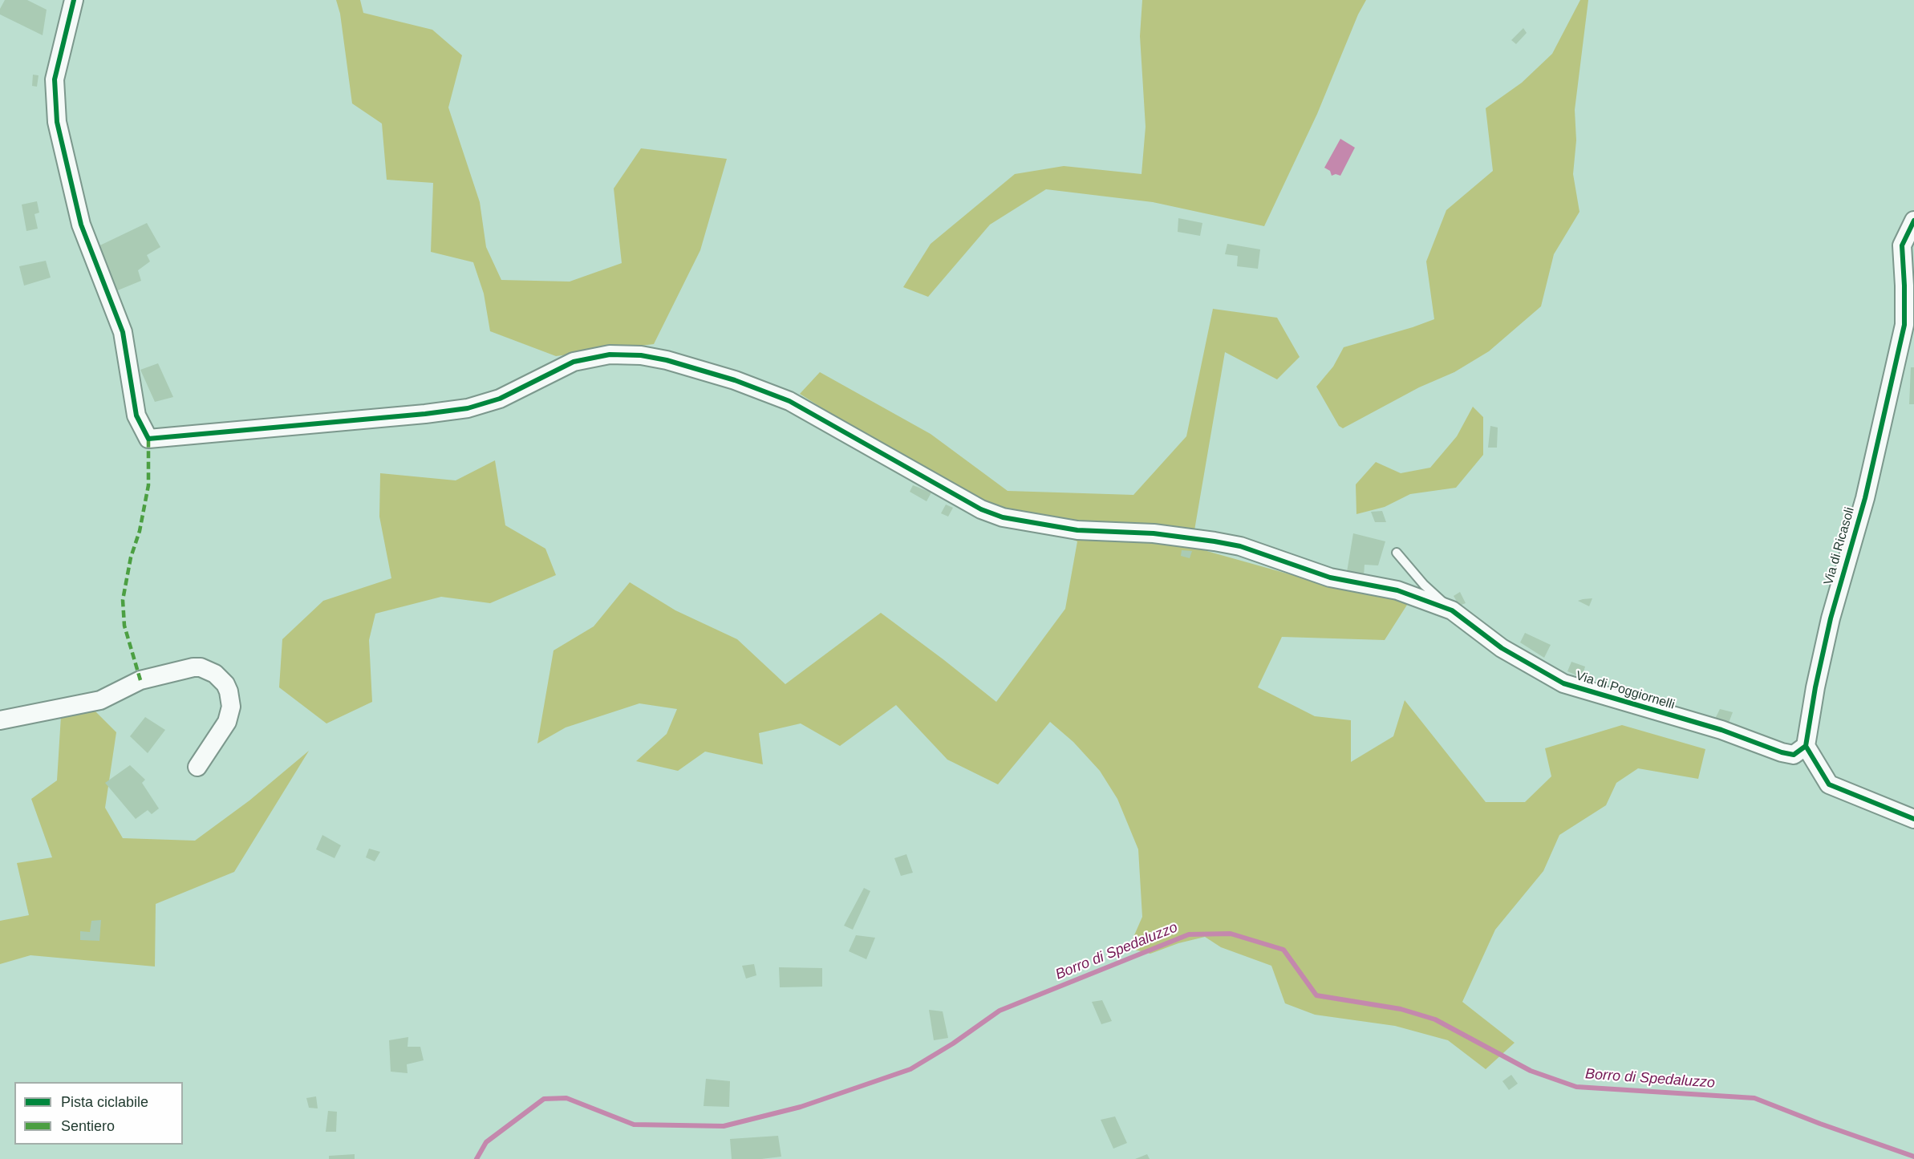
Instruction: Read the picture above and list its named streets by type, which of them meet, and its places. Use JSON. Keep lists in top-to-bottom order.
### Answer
{
  "streets": {
    "street": ["Via di Ricasoli", "Via di Poggiornelli"]
  },
  "crossings": [
    ["Via di Ricasoli", "Via di Poggiornelli"]
  ],
  "water": ["Borro di Spedaluzzo"],
  "legend": ["Pista ciclabile", "Sentiero"]
}
